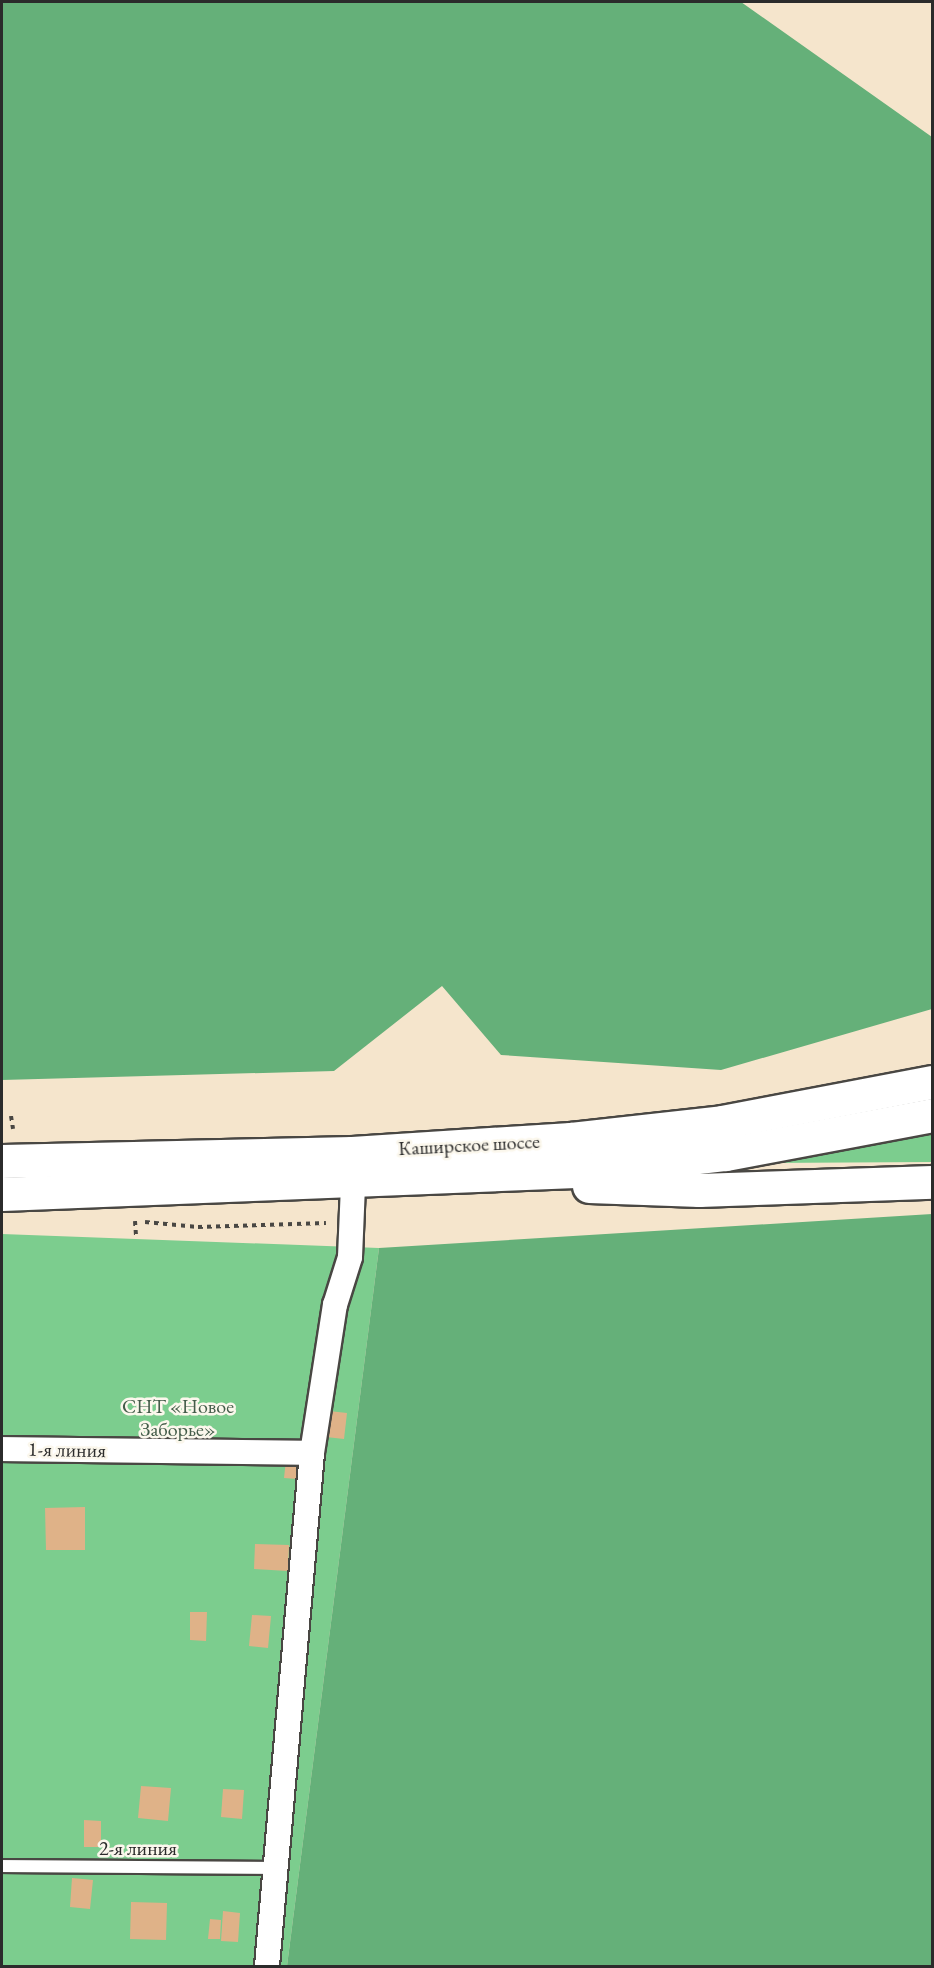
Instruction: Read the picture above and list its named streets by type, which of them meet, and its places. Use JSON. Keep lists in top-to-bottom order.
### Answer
{
  "streets": {
    "main road": ["Каширское шоссе"],
    "street": ["1-я линия"],
    "lane": ["2-я линия"]
  },
  "parks": ["СНТ «Новое Заборье»"]
}
